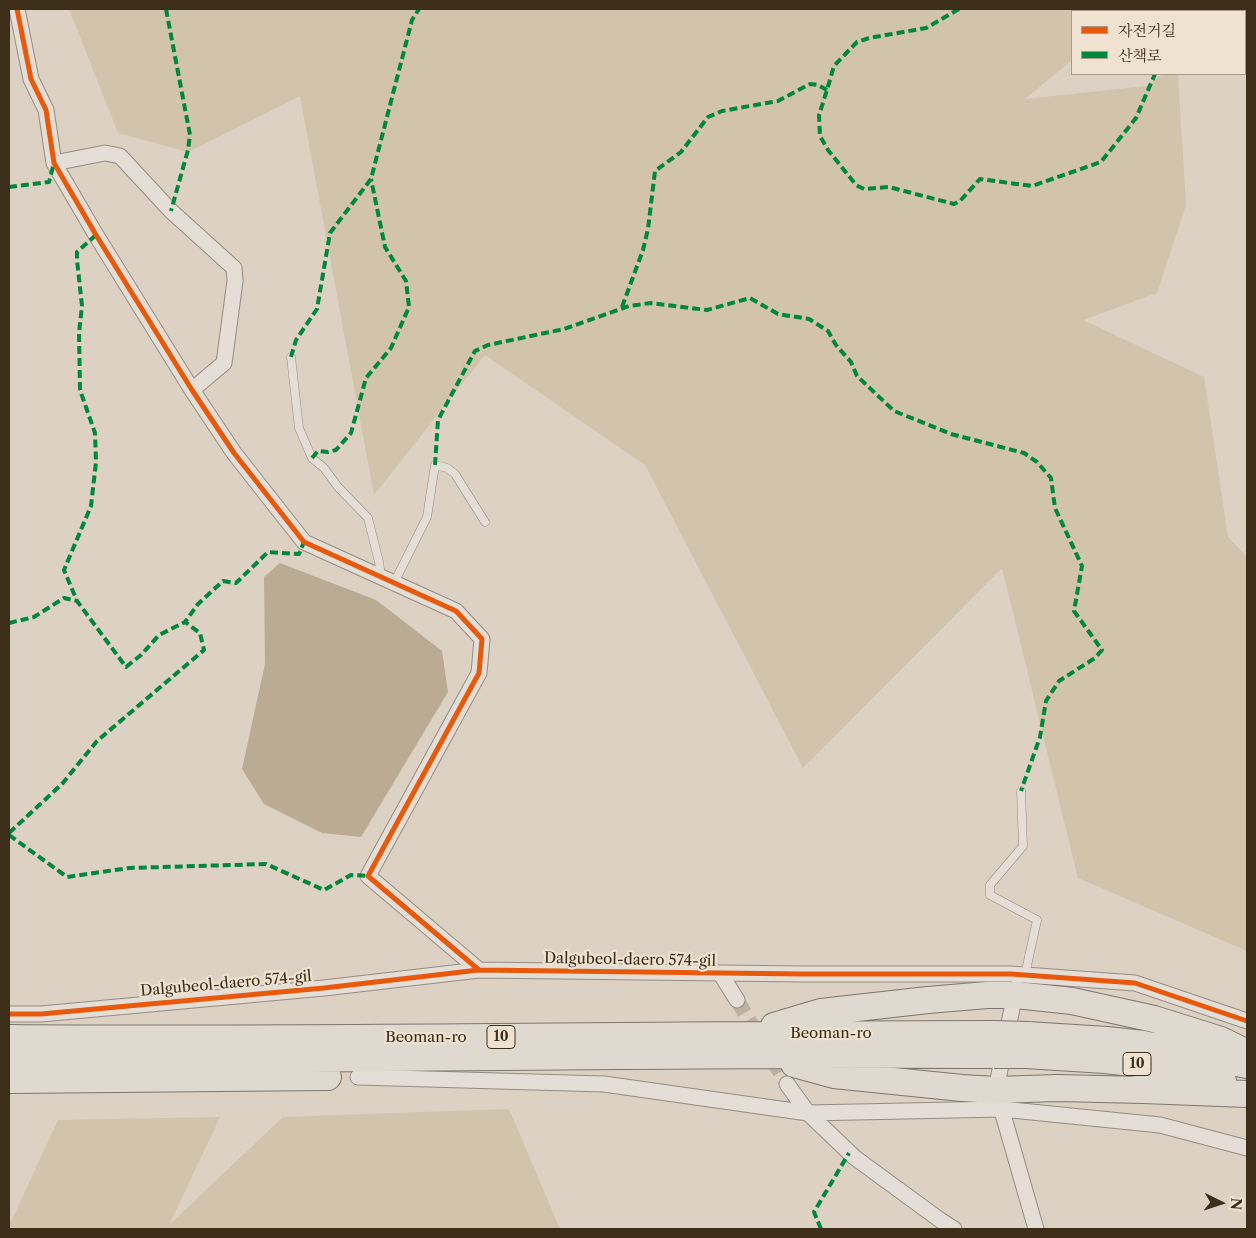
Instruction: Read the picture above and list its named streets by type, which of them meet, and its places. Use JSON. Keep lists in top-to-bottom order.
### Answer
{
  "streets": {
    "highway": ["Beoman-ro", "10"],
    "street": ["Dalgubeol-daero 574-gil"]
  },
  "crossings": [
    ["Beoman-ro", "10"]
  ],
  "legend": ["자전거길", "산책로"],
  "north": "right"
}
